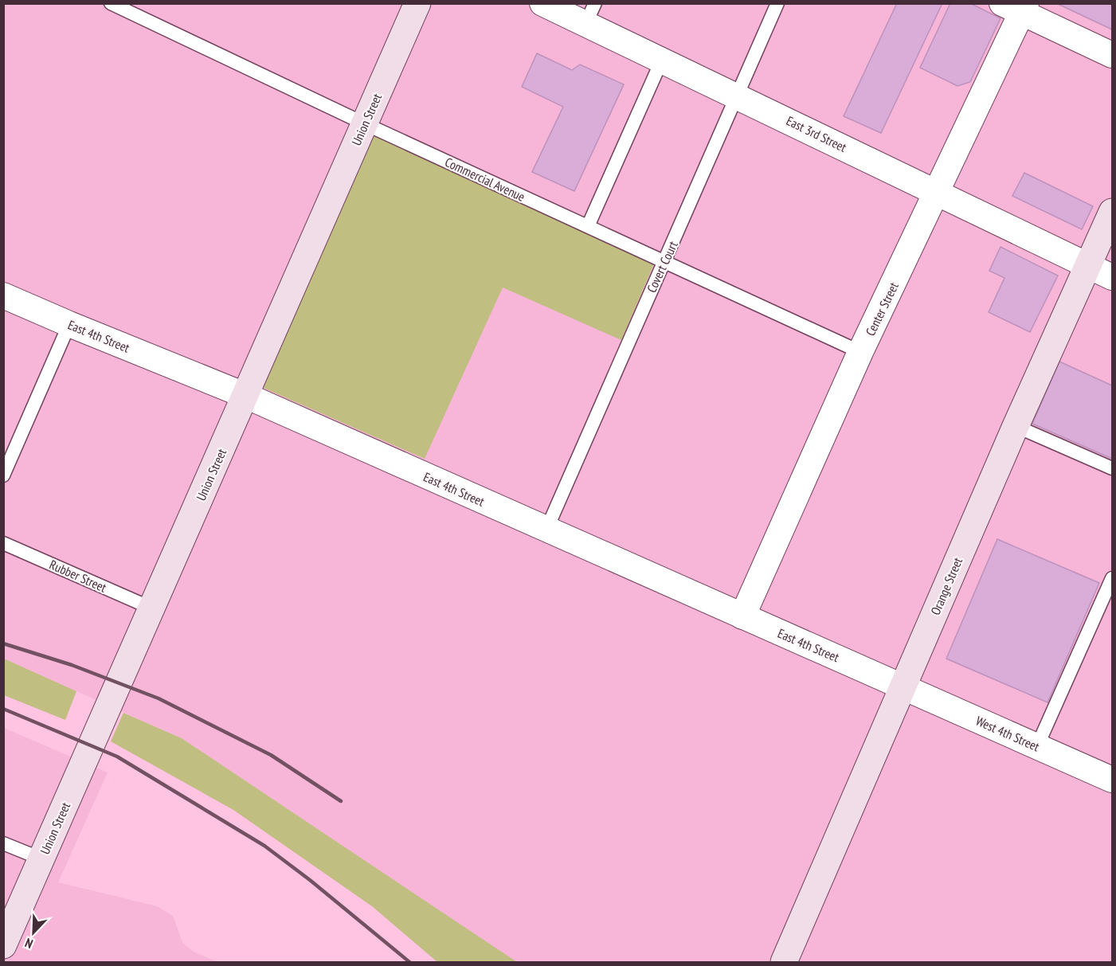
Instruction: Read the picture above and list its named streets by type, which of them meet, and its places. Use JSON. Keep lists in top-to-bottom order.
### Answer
{
  "streets": {
    "main road": ["Union Street", "Orange Street"],
    "street": [
      "East 3rd Street",
      "Center Street",
      "East 4th Street",
      "West 4th Street"
    ],
    "lane": ["Commercial Avenue", "Covert Court", "Rubber Street"]
  },
  "crossings": [
    ["Union Street", "Commercial Avenue"],
    ["Union Street", "East 4th Street"],
    ["Union Street", "Rubber Street"],
    ["East 3rd Street", "Covert Court"],
    ["East 3rd Street", "Center Street"],
    ["East 3rd Street", "Orange Street"],
    ["Commercial Avenue", "Covert Court"],
    ["Commercial Avenue", "Center Street"],
    ["Covert Court", "East 4th Street"],
    ["Center Street", "East 4th Street"],
    ["East 4th Street", "Orange Street"],
    ["East 4th Street", "West 4th Street"],
    ["Orange Street", "West 4th Street"]
  ],
  "north": "bottom left"
}
